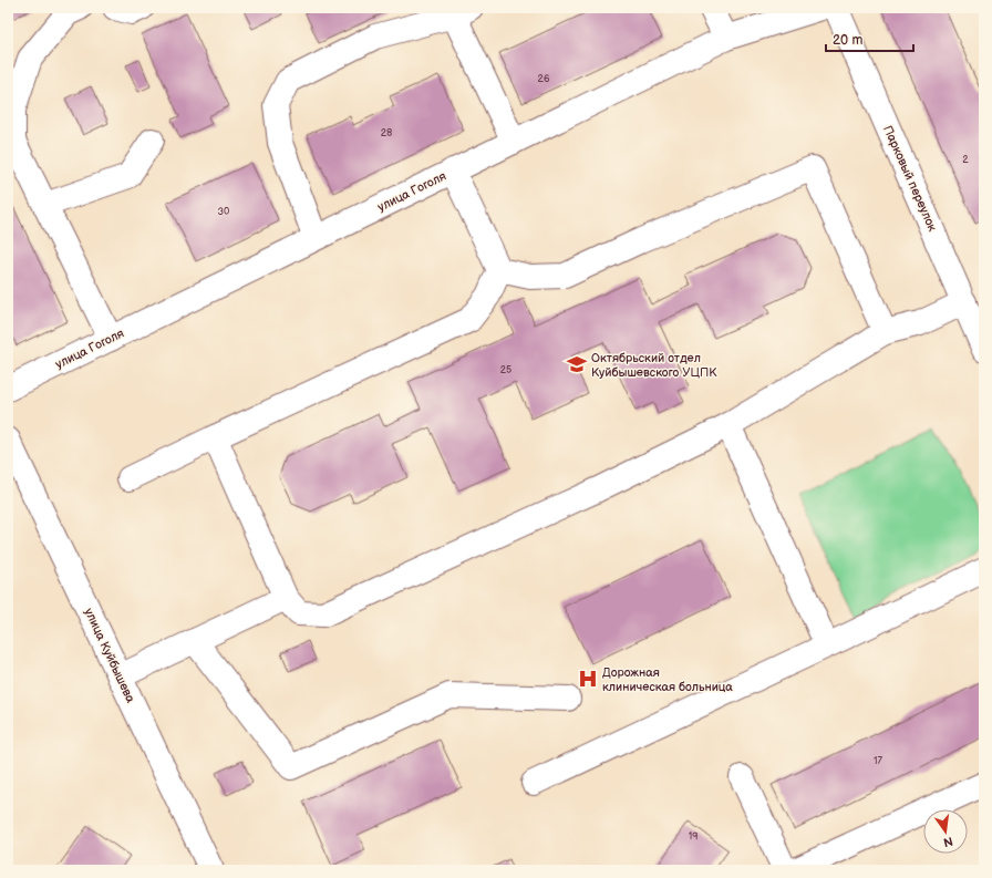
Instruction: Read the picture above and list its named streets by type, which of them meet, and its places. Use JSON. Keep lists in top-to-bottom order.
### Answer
{
  "streets": {
    "street": ["Парковый переулок", "улица Гоголя", "улица Куйбышева"]
  },
  "places": {
    "school or university": ["Октябрьский отдел Куйбышевского УЦПК"],
    "hospital": ["Дорожная клиническая больница"]
  },
  "house_numbers": [
    "26",
    "28",
    "2",
    "30",
    "25",
    "17",
    "19"
  ],
  "scale_bar": "20 m",
  "north": "bottom"
}
